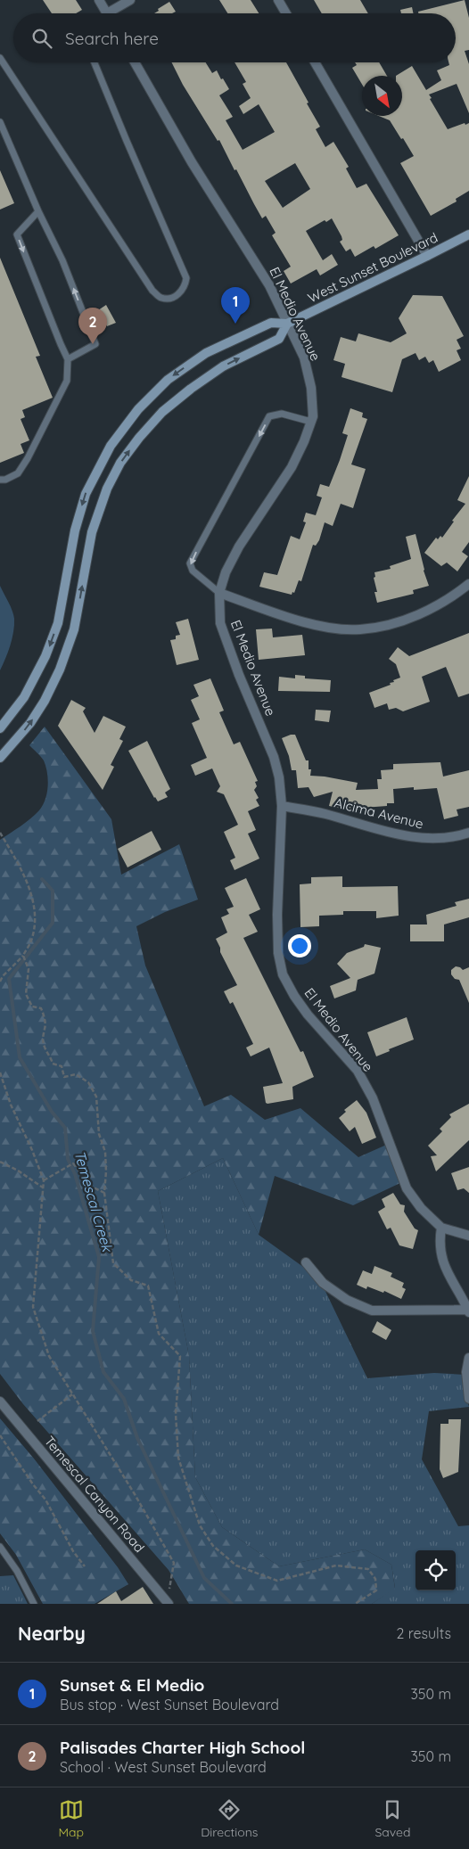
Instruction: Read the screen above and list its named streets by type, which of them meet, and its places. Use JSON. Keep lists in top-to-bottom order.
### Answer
{
  "streets": {
    "main road": ["West Sunset Boulevard"],
    "street": ["El Medio Avenue", "Alcima Avenue", "Temescal Canyon Road"]
  },
  "crossings": [
    ["West Sunset Boulevard", "El Medio Avenue"],
    ["El Medio Avenue", "Alcima Avenue"]
  ],
  "water": ["Temescal Creek"],
  "north": "bottom right",
  "page": {
    "search": "Search here",
    "pins": ["1", "2"],
    "heading": ["Nearby", "2 results"],
    "list": [
      {
        "mark": "1",
        "name": "Sunset & El Medio",
        "note": "Bus stop · West Sunset Boulevard",
        "value": "350 m"
      },
      {
        "mark": "2",
        "name": "Palisades Charter High School",
        "note": "School · West Sunset Boulevard",
        "value": "350 m"
      }
    ],
    "nav": ["Map", "Directions", "Saved"]
  }
}
